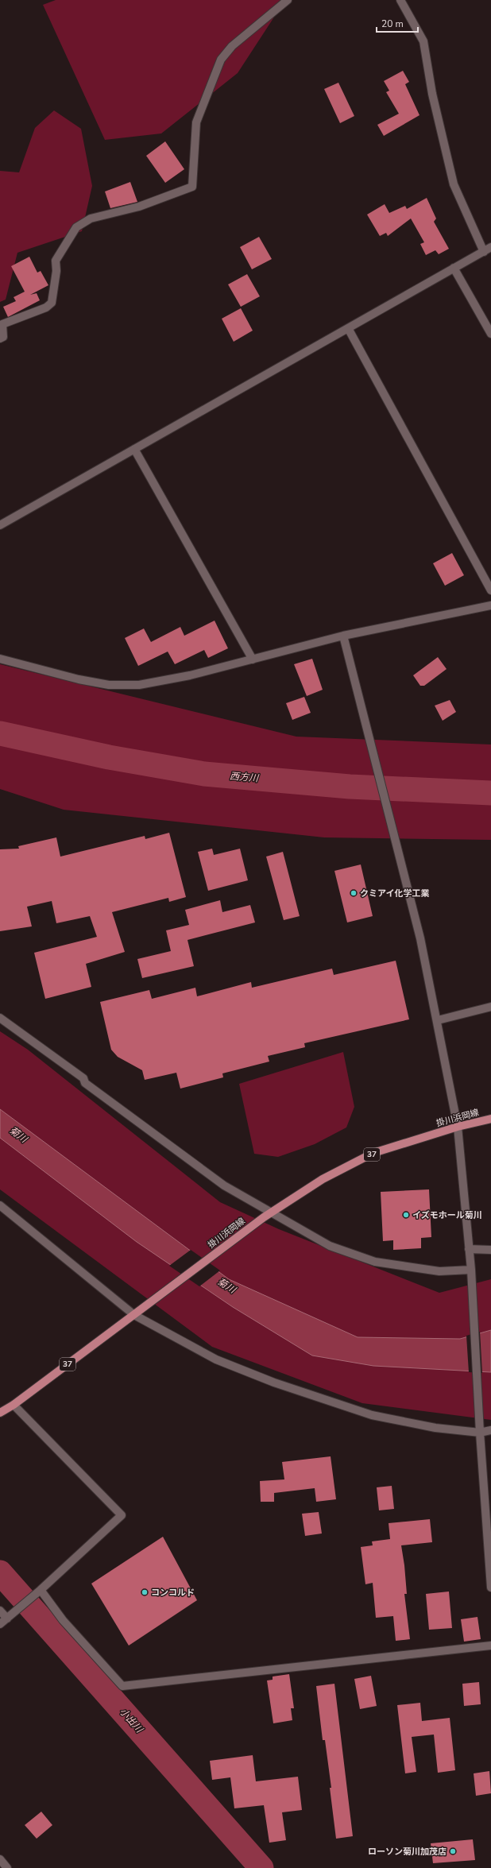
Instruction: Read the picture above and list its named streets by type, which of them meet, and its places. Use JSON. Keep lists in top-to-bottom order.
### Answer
{
  "streets": {
    "main road": ["掛川浜岡線", "37"]
  },
  "water": ["西方川", "菊川", "小出川"],
  "places": [
    "クミアイ化学工業",
    "イズモホール菊川",
    "コンコルド",
    "ローソン菊川加茂店"
  ],
  "scale_bar": "20 m"
}
